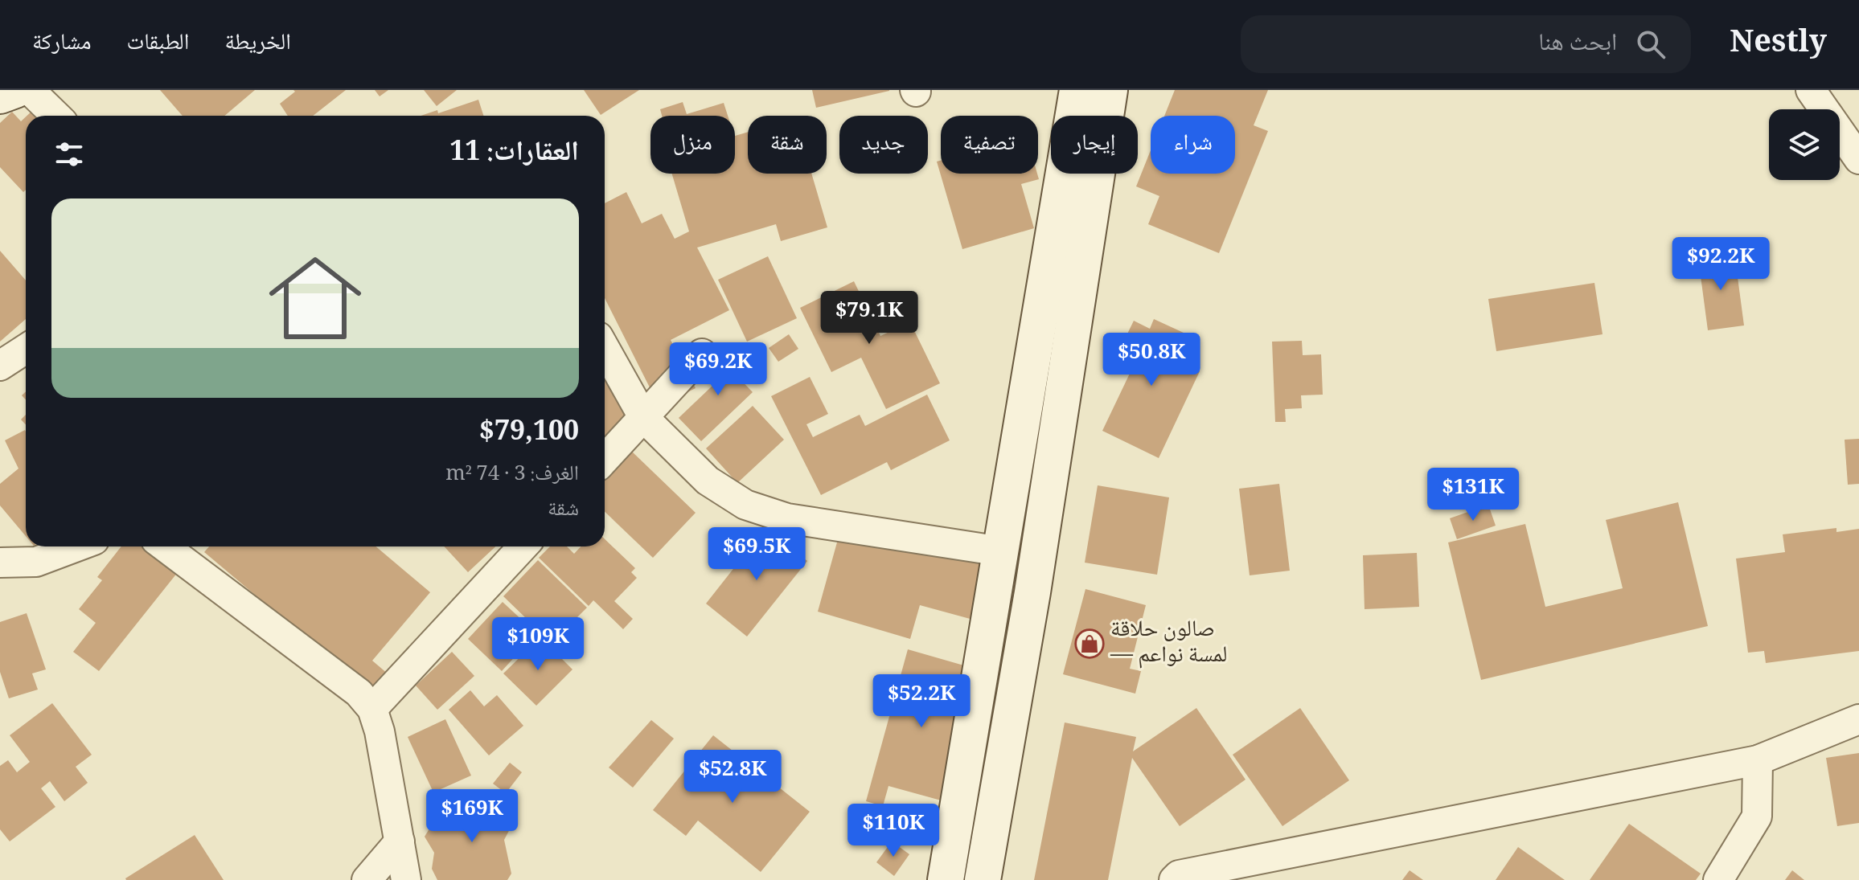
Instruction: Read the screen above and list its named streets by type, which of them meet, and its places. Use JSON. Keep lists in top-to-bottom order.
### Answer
{
  "places": {
    "shop": ["صالون حلاقة — لمسة نواعم"]
  },
  "page": {
    "header": "Nestly",
    "search": "ابحث هنا",
    "nav": ["الخريطة", "الطبقات", "مشاركة"],
    "chip": [
      "شراء",
      "إيجار",
      "تصفية",
      "جديد",
      "شقة",
      "منزل"
    ],
    "heading": "العقارات: 11",
    "list": [
      {
        "name": "$79,100",
        "note": "الغرف: 3 · 74 m² · شقة"
      }
    ],
    "price": [
      "$92.2K",
      "$79.1K",
      "$50.8K",
      "$69.2K",
      "$131K",
      "$69.5K",
      "$109K",
      "$52.2K",
      "$52.8K",
      "$169K",
      "$110K"
    ]
  }
}
